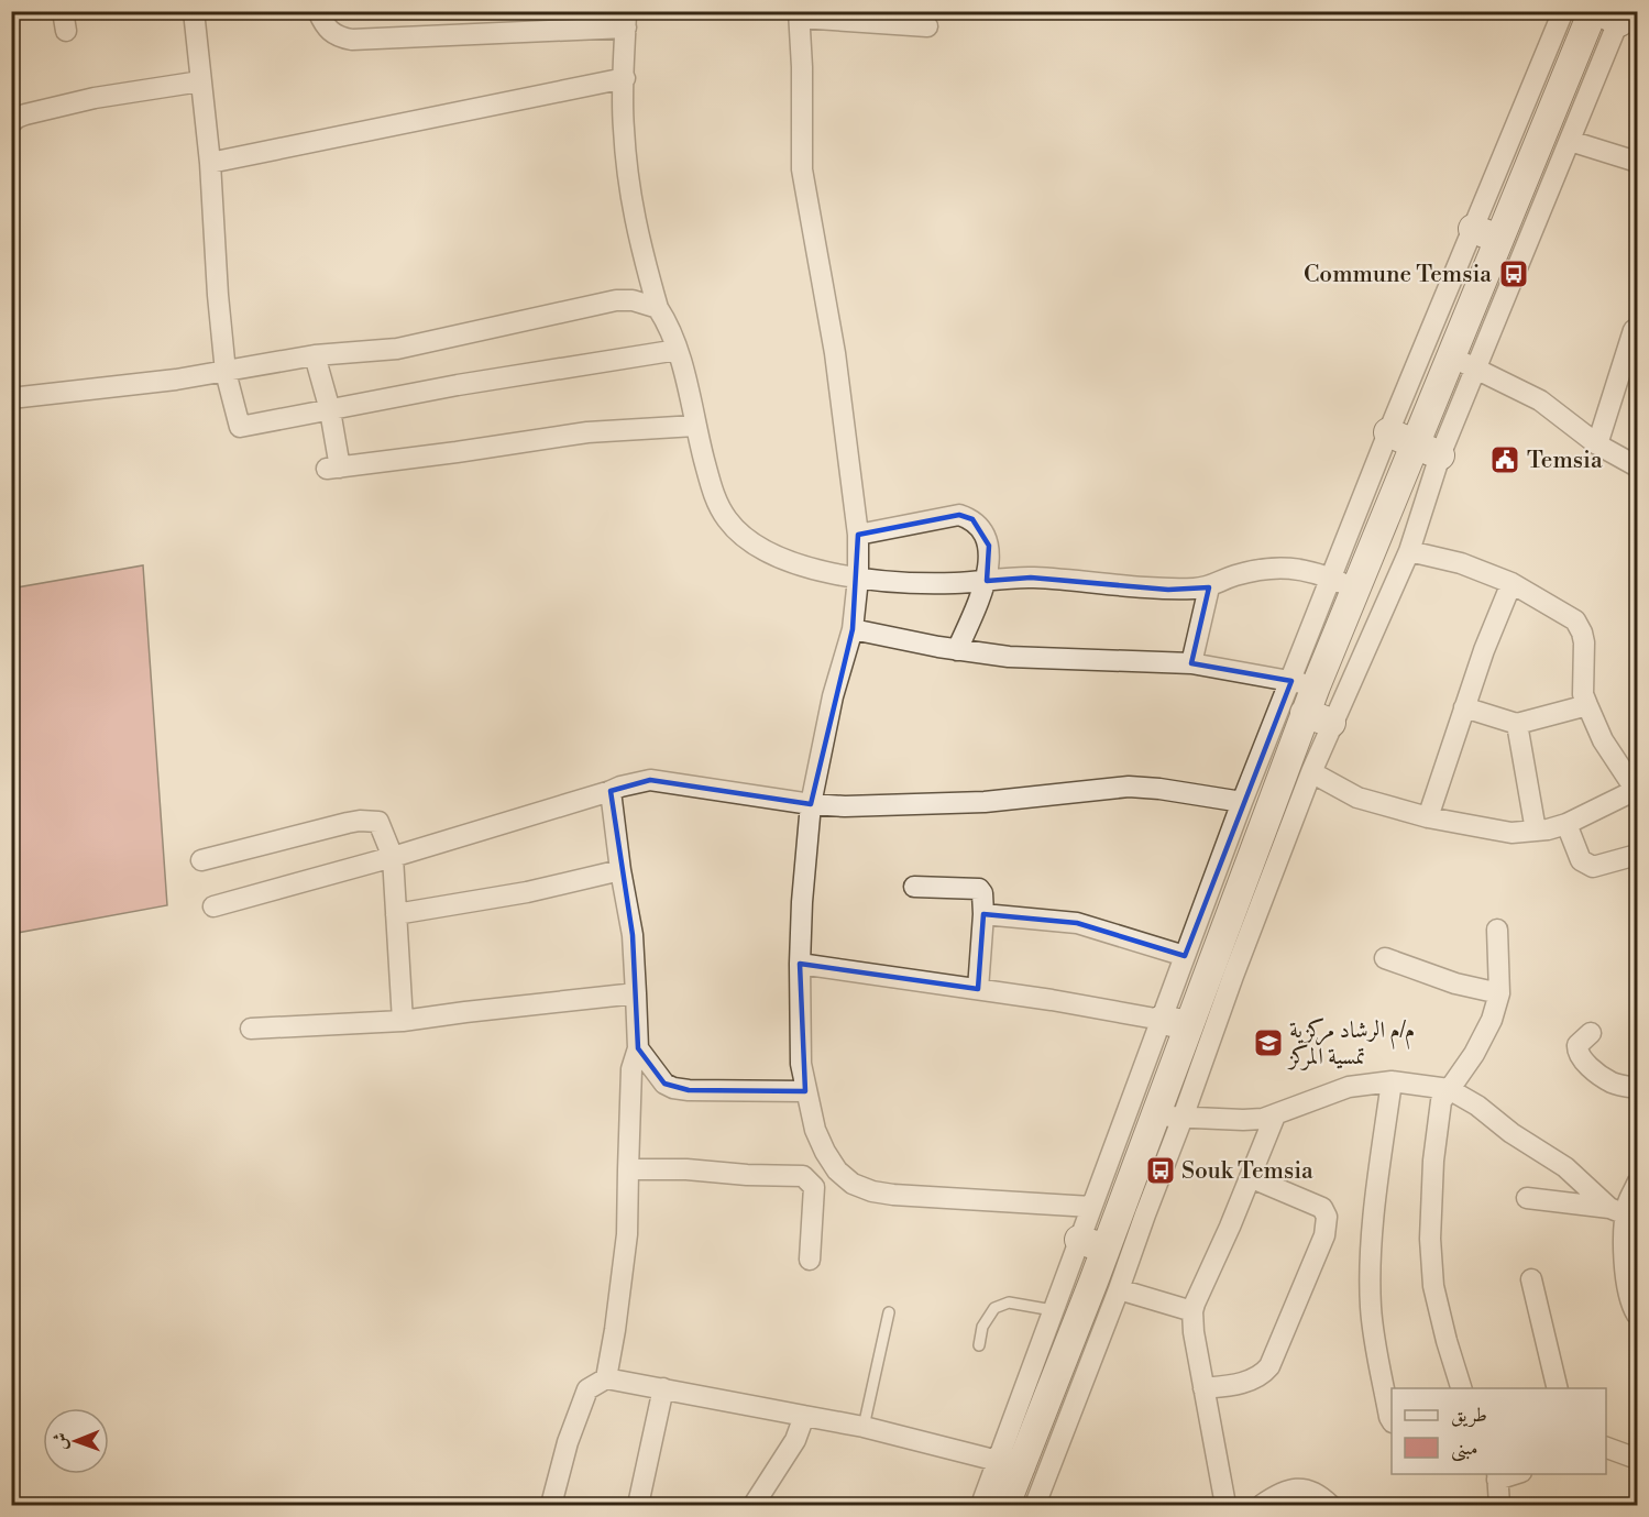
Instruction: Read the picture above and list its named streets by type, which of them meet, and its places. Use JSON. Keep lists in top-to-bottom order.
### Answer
{
  "places": {
    "bus stop": ["Commune Temsia", "Souk Temsia"],
    "public building": ["Temsia"],
    "school or university": ["م/م الرشاد مركزية تمسية المركز"]
  },
  "legend": ["طريق", "مبنى"],
  "north": "left"
}
